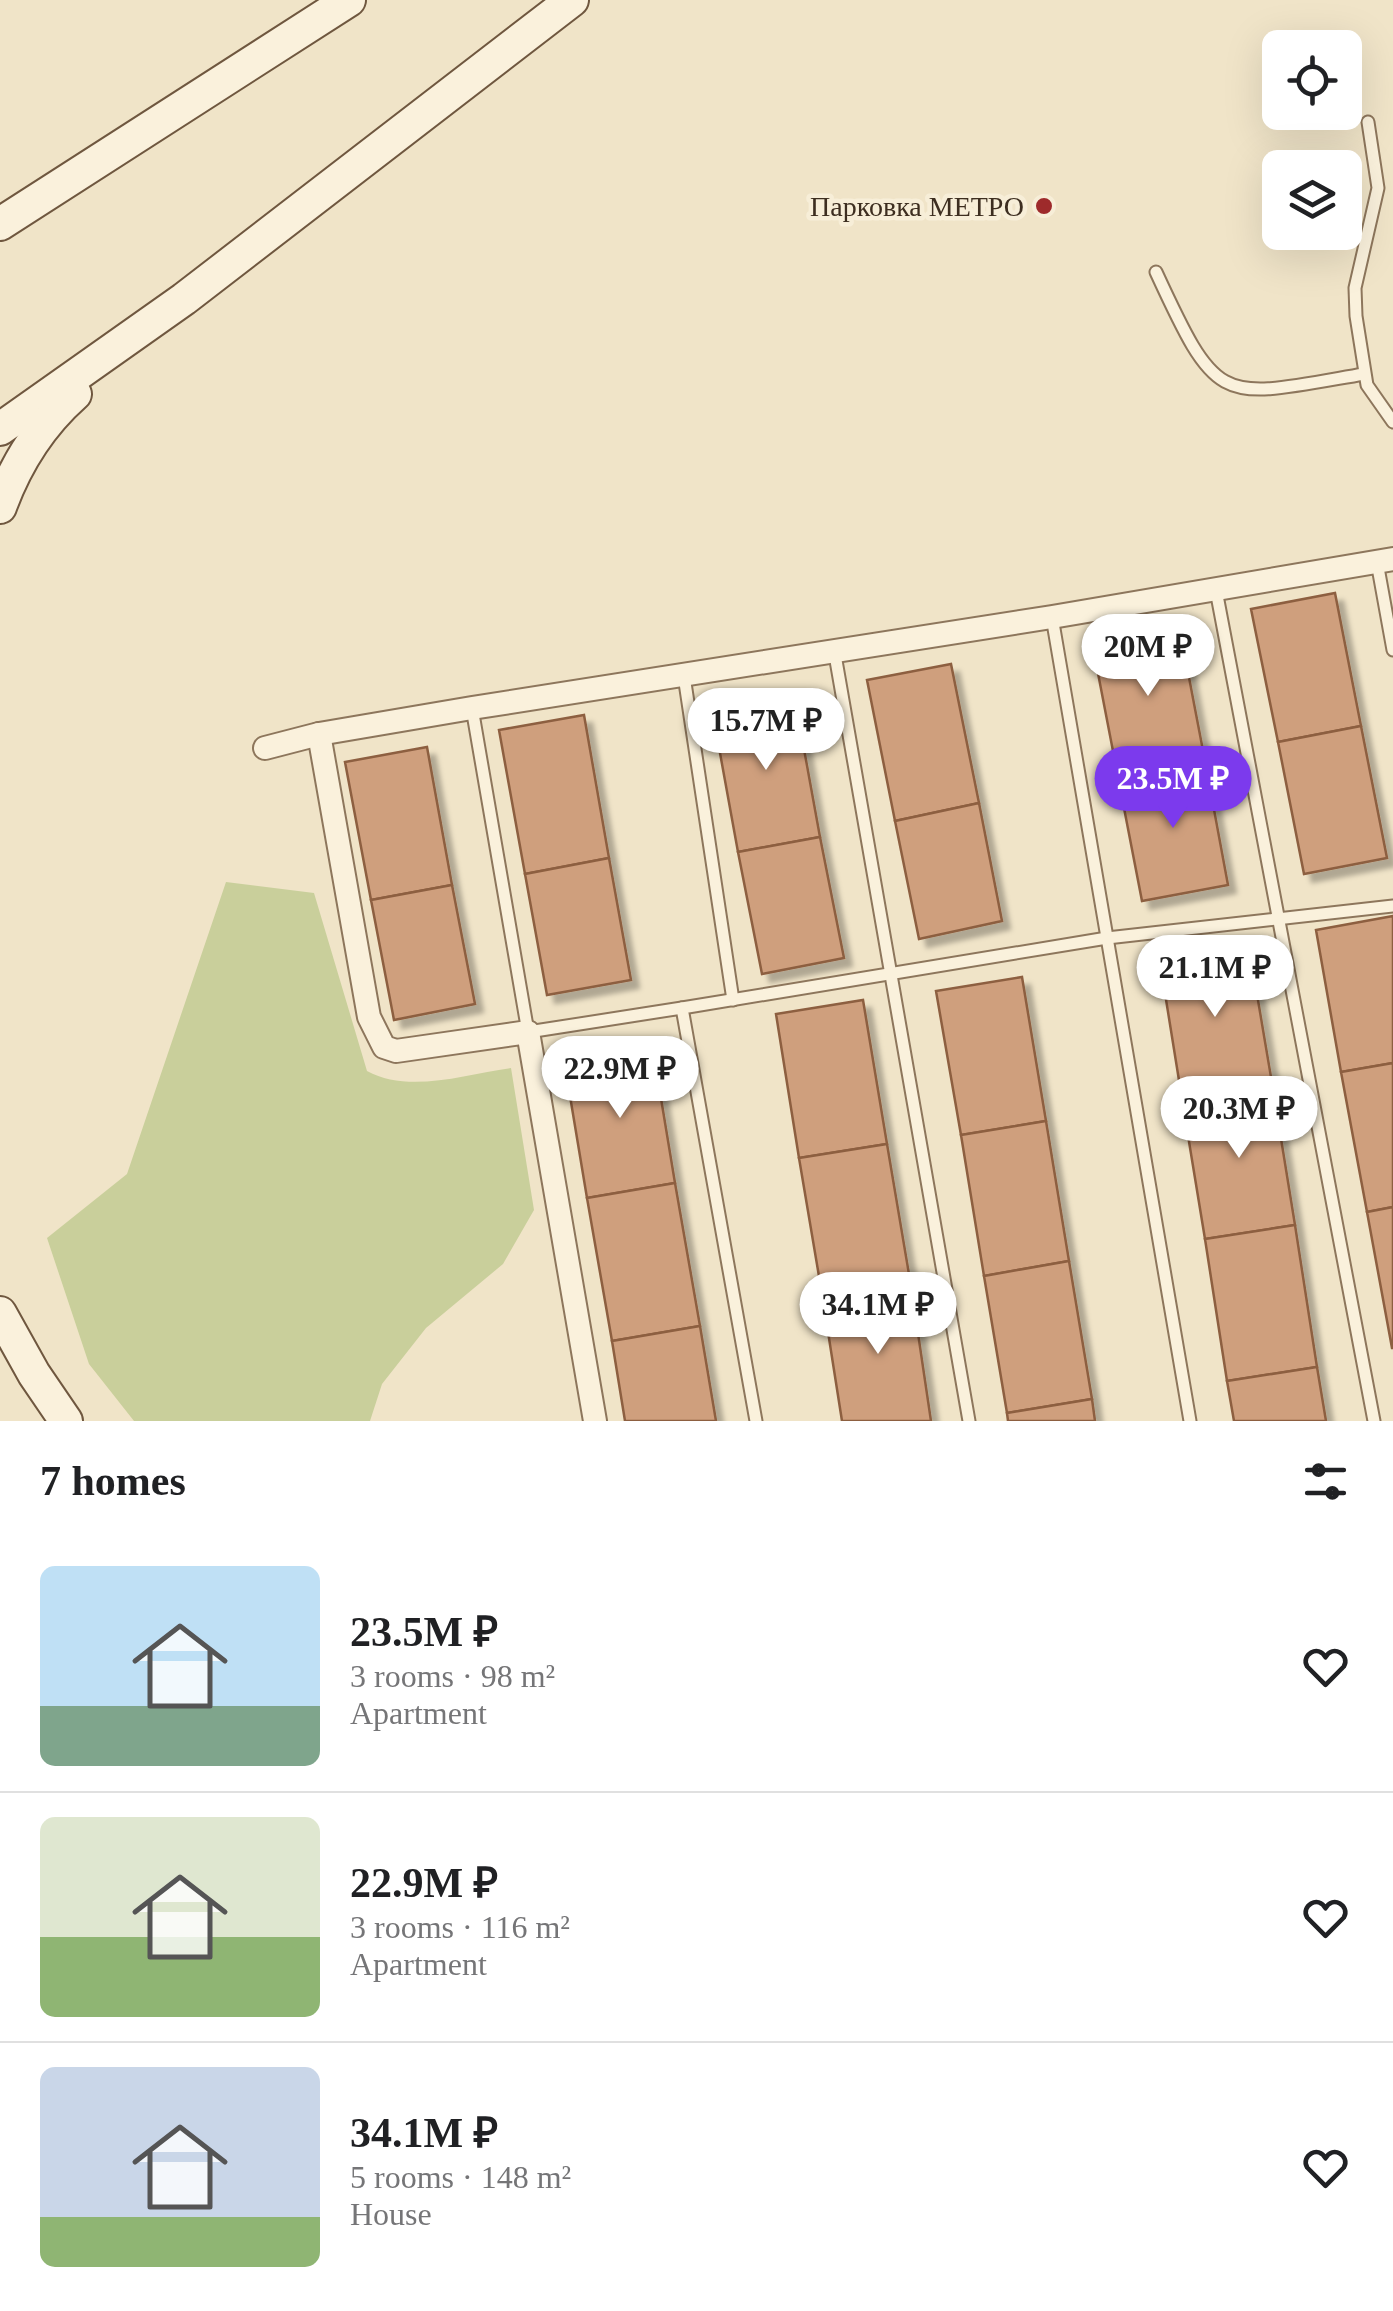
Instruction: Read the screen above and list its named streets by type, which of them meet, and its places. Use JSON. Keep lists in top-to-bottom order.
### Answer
{
  "places": ["Парковка МЕТРО"],
  "page": {
    "price": [
      "20M ₽",
      "15.7M ₽",
      "23.5M ₽",
      "21.1M ₽",
      "22.9M ₽",
      "20.3M ₽",
      "34.1M ₽"
    ],
    "heading": "7 homes",
    "list": [
      {
        "name": "23.5M ₽",
        "note": "3 rooms · 98 m² · Apartment"
      },
      {
        "name": "22.9M ₽",
        "note": "3 rooms · 116 m² · Apartment"
      },
      {
        "name": "34.1M ₽",
        "note": "5 rooms · 148 m² · House"
      }
    ]
  }
}
